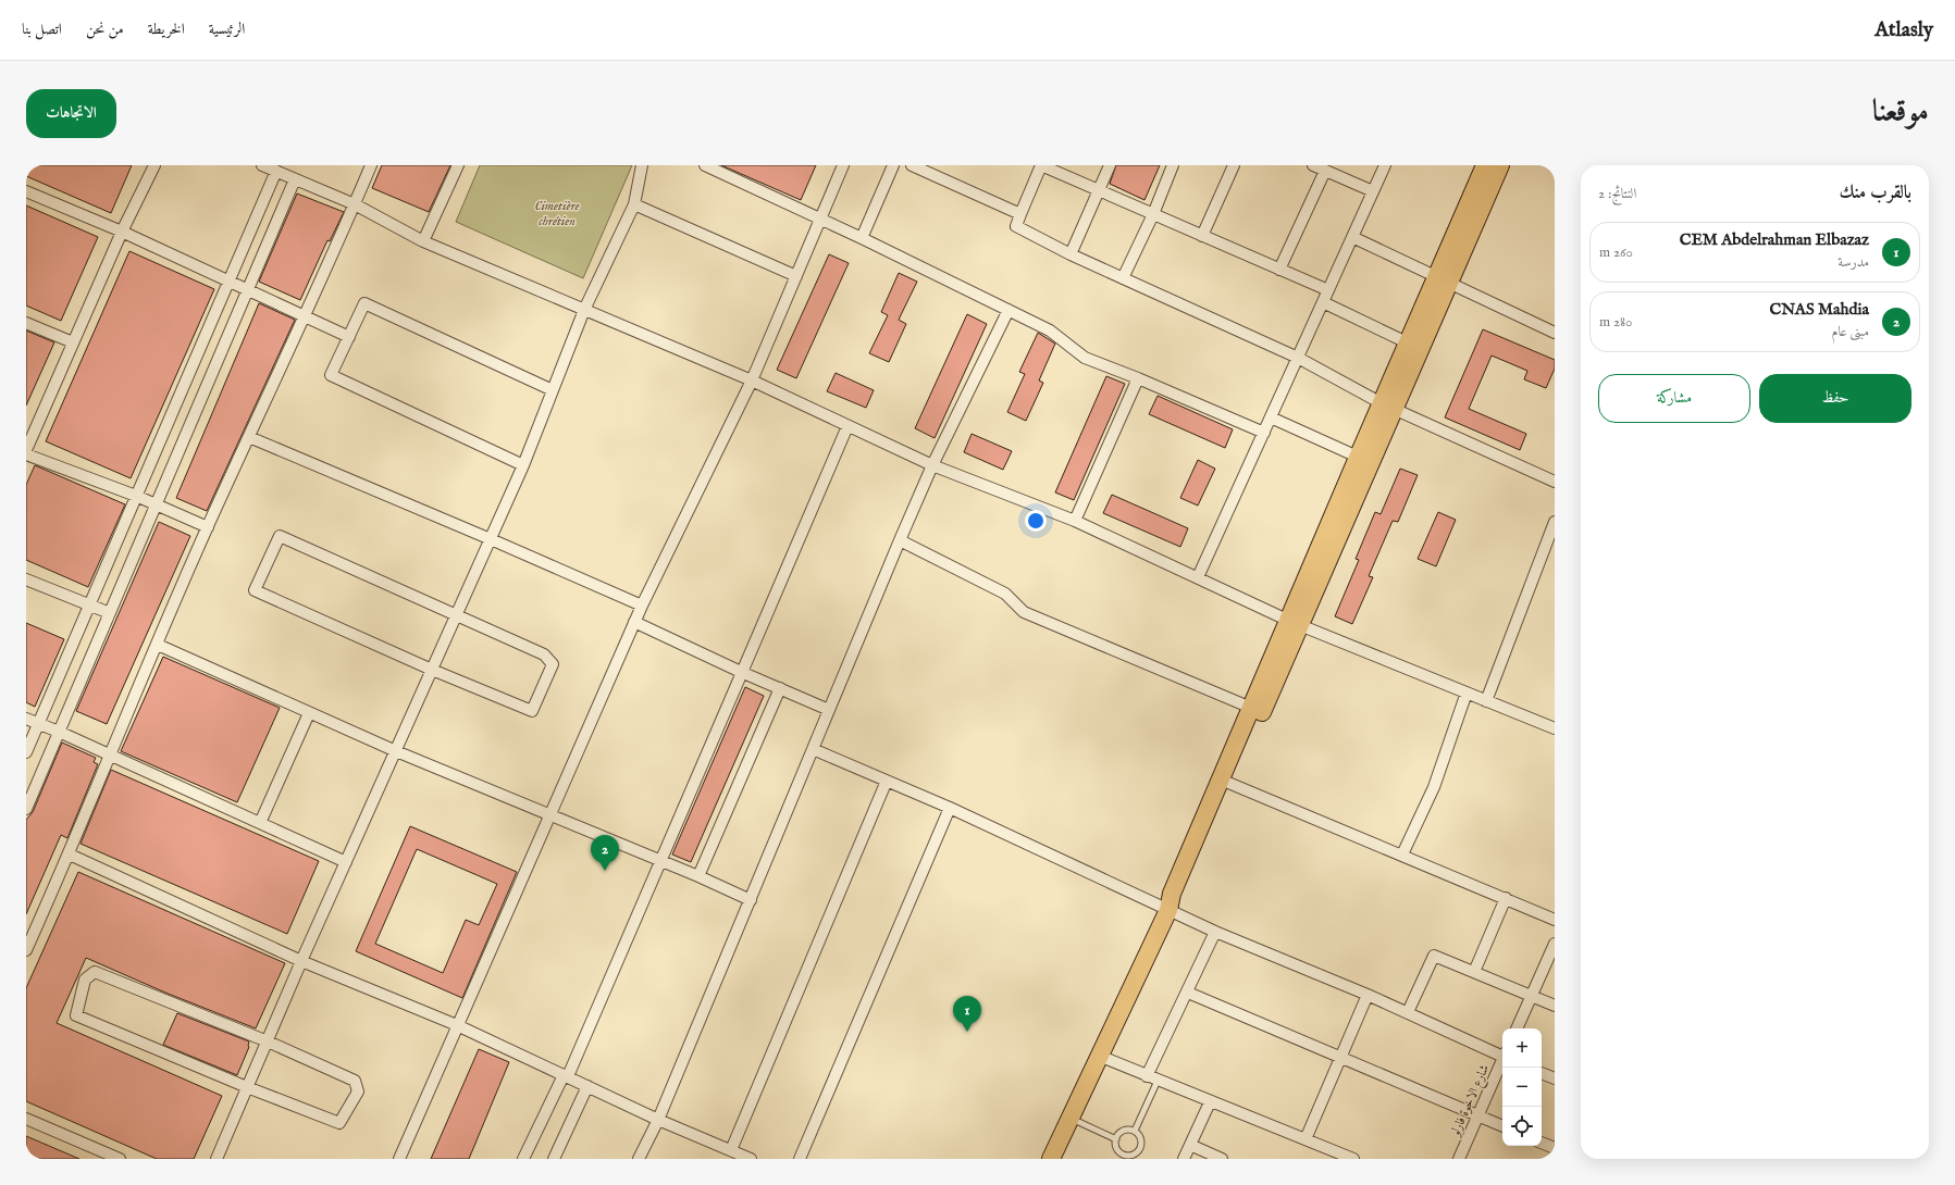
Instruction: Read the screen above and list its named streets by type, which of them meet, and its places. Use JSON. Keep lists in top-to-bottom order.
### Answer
{
  "streets": {
    "street": ["شارع الاخوة فارلو"]
  },
  "parks": ["Cimetière chrétien"],
  "page": {
    "header": "Atlasly",
    "nav": [
      "الرئيسية",
      "الخريطة",
      "من نحن",
      "اتصل بنا"
    ],
    "title": "موقعنا",
    "buttons": [
      "الاتجاهات",
      ["حفظ", "مشاركة"]
    ],
    "heading": ["بالقرب منك", "النتائج: 2"],
    "list": [
      {
        "mark": "1",
        "name": "CEM Abdelrahman Elbazaz",
        "note": "مدرسة",
        "value": "260 m"
      },
      {
        "mark": "2",
        "name": "CNAS Mahdia",
        "note": "مبنى عام",
        "value": "280 m"
      }
    ],
    "pins": ["2", "1"],
    "map_buttons": ["+", "−"]
  }
}
